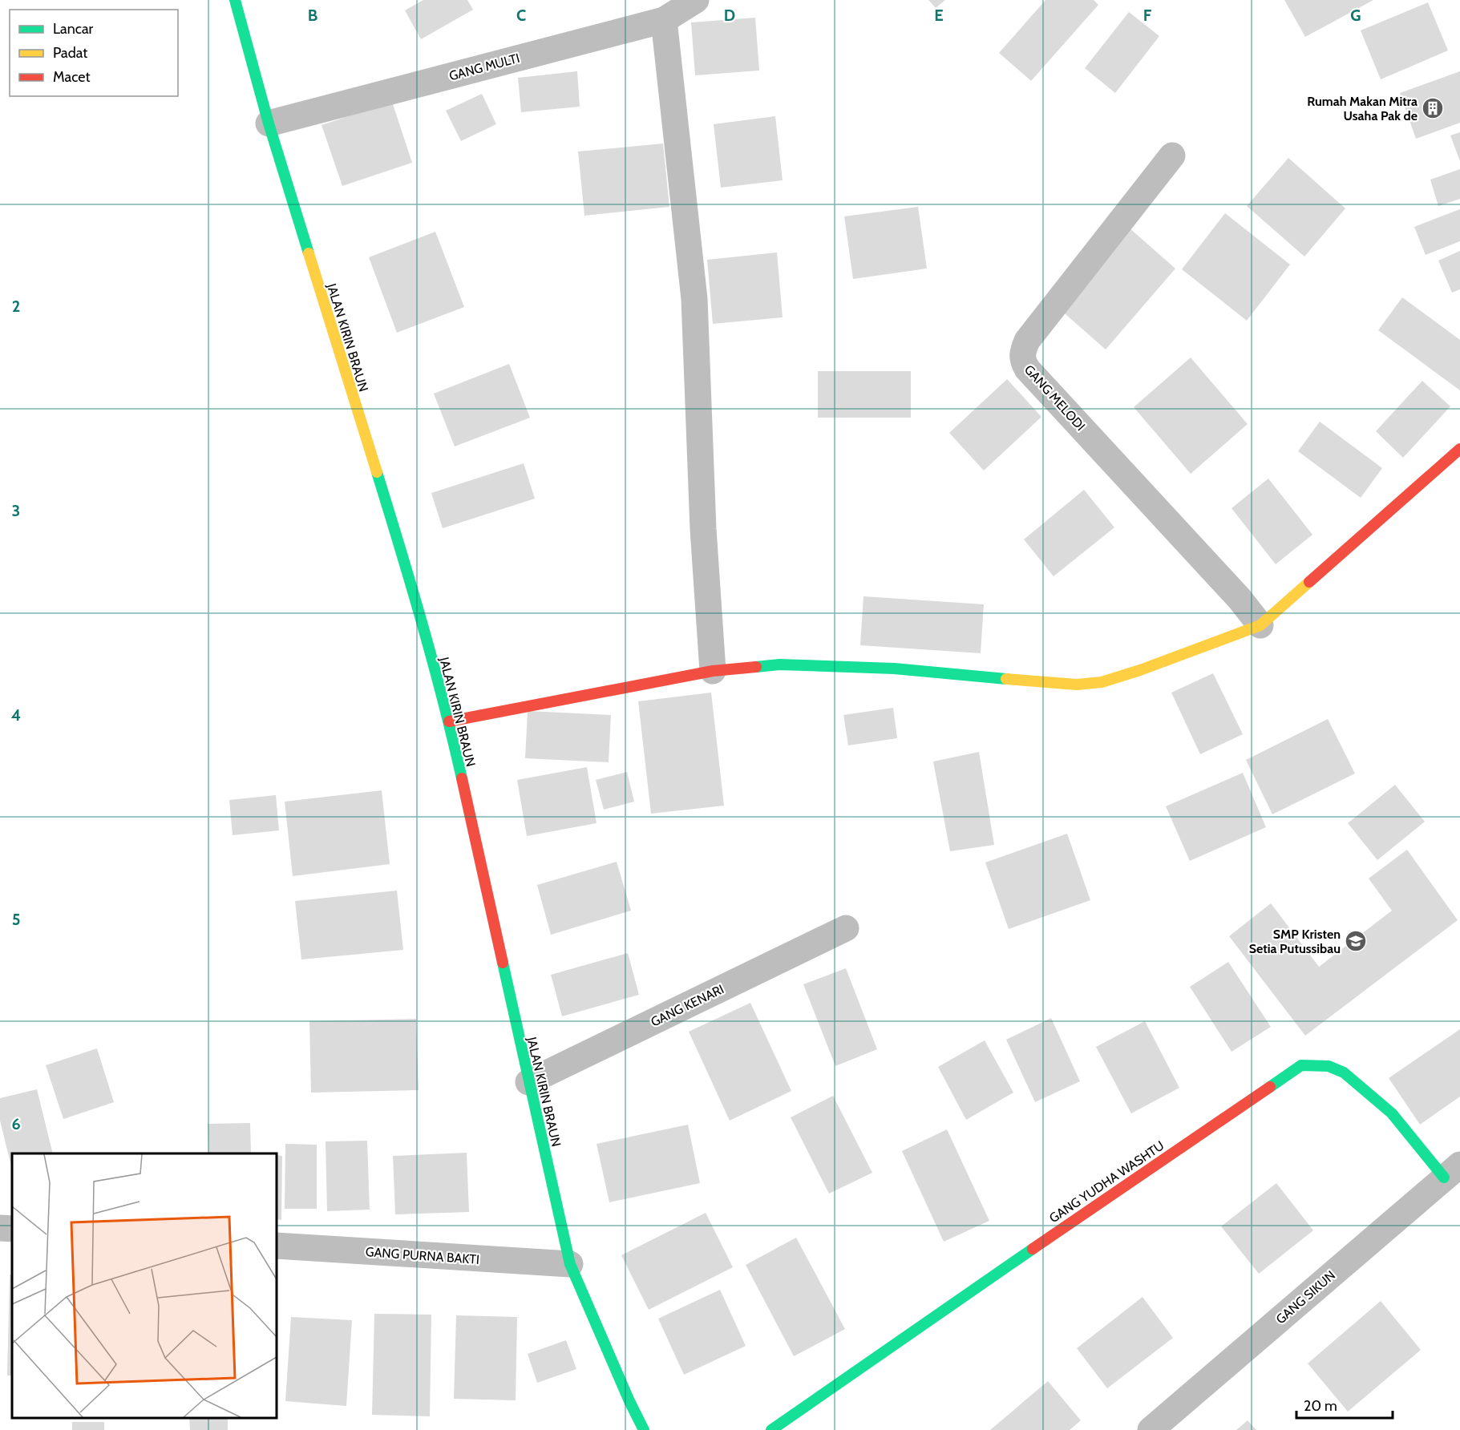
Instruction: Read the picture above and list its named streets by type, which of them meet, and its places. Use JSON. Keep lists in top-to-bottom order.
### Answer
{
  "streets": {
    "street": [
      "GANG MULTI",
      "JALAN KIRIN BRAUN",
      "GANG MELODI",
      "GANG KENARI",
      "GANG YUDHA WASHTU",
      "GANG PURNA BAKTI",
      "GANG SIKUN"
    ]
  },
  "crossings": [
    ["GANG MULTI", "JALAN KIRIN BRAUN"],
    ["JALAN KIRIN BRAUN", "GANG KENARI"],
    ["JALAN KIRIN BRAUN", "GANG PURNA BAKTI"],
    ["GANG YUDHA WASHTU", "GANG SIKUN"]
  ],
  "places": {
    "building": ["Rumah Makan Mitra Usaha Pak de"],
    "school or university": ["SMP Kristen Setia Putussibau"]
  },
  "legend": ["Lancar", "Padat", "Macet"],
  "scale_bar": "20 m",
  "grid": {
    "columns": [
      "B",
      "C",
      "D",
      "E",
      "F",
      "G"
    ],
    "rows": [
      "2",
      "3",
      "4",
      "5",
      "6"
    ]
  }
}
